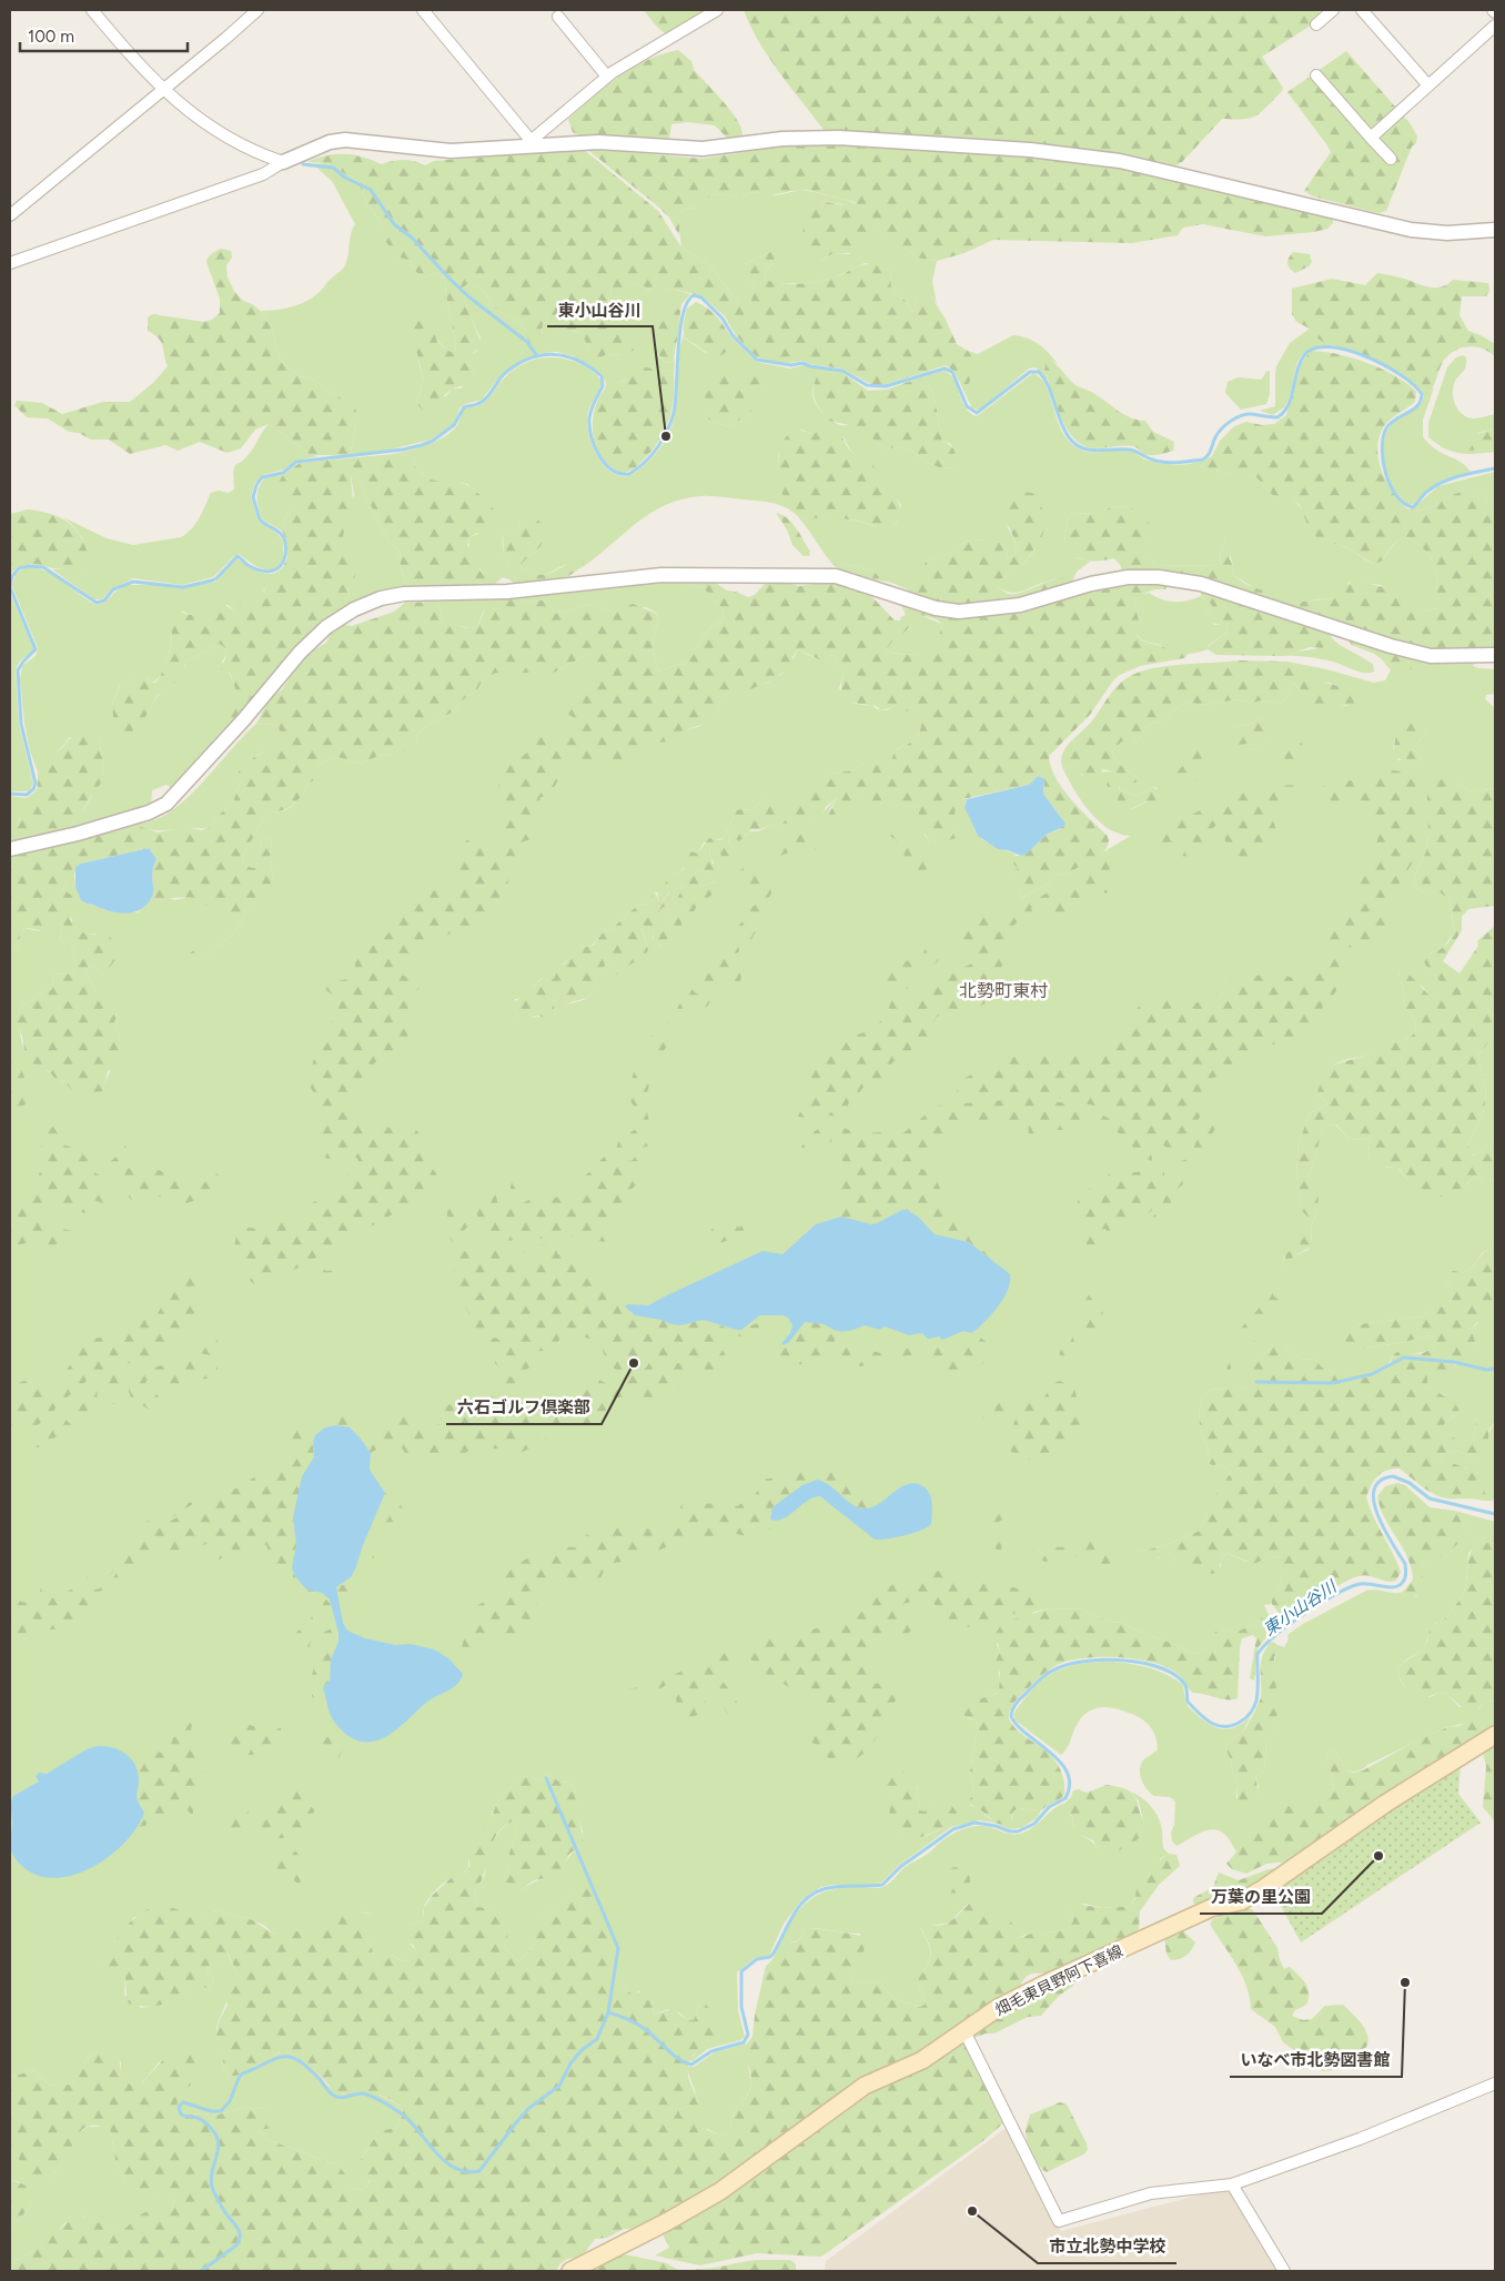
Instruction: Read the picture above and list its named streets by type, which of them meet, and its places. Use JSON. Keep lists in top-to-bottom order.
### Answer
{
  "streets": {
    "main road": ["畑毛東貝野阿下喜線"]
  },
  "districts": ["北勢町東村"],
  "water": ["東小山谷川"],
  "places": [
    "東小山谷川",
    "六石ゴルフ倶楽部",
    "万葉の里公園",
    "いなべ市北勢図書館",
    "市立北勢中学校"
  ],
  "scale_bar": "100 m"
}
